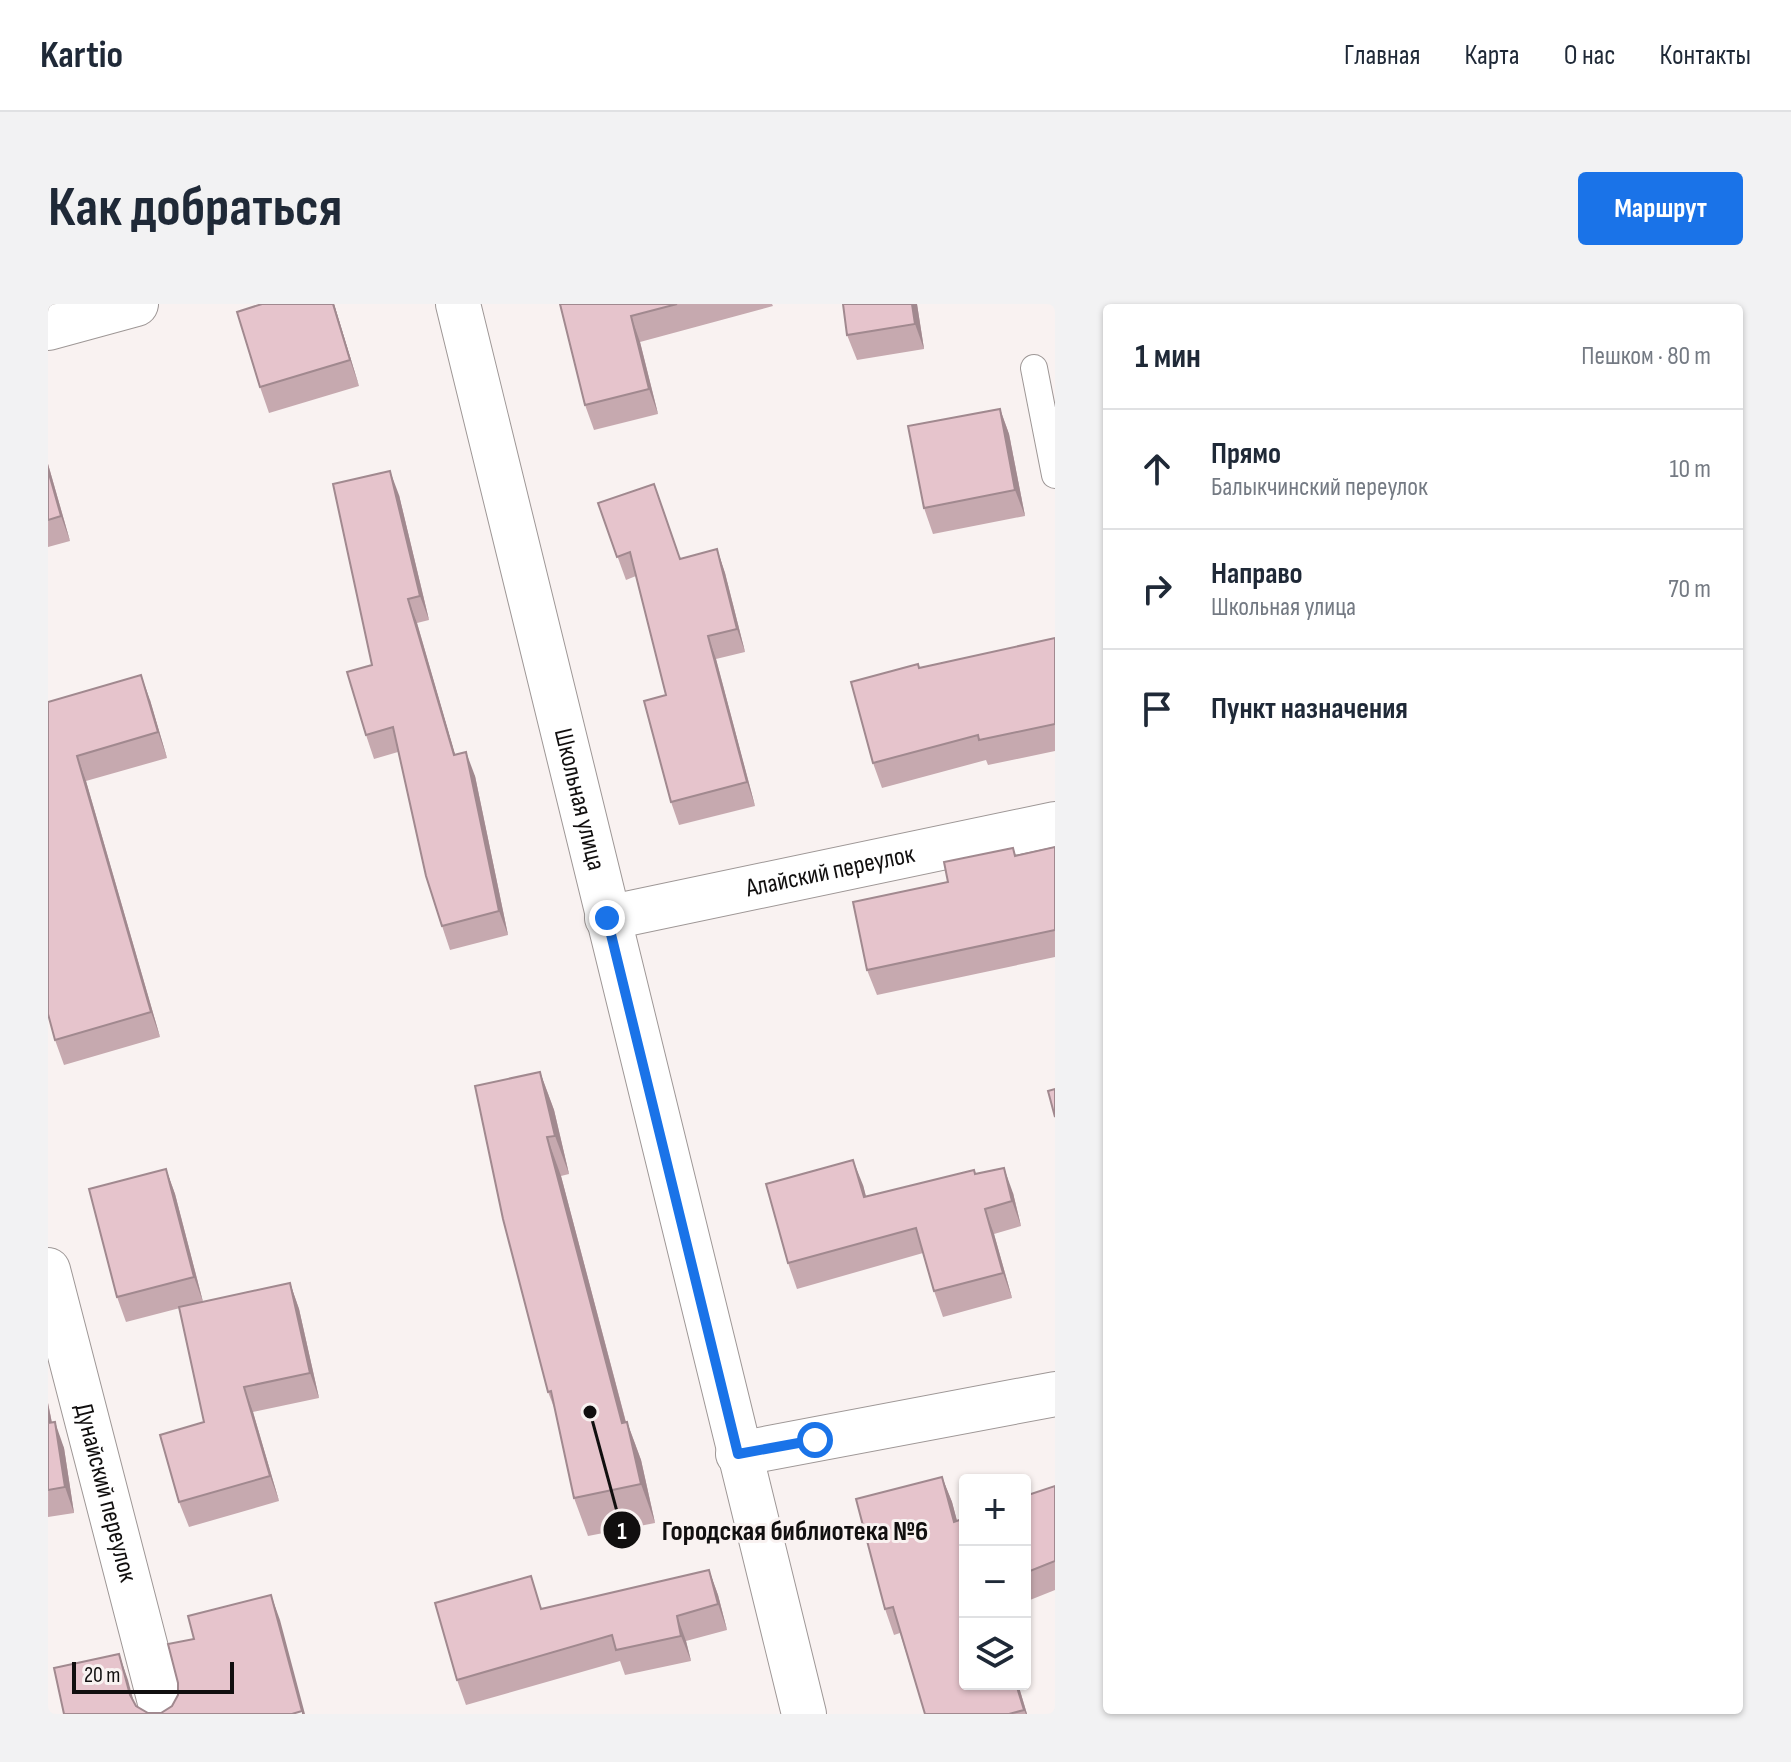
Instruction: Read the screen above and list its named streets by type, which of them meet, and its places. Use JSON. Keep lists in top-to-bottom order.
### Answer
{
  "streets": {
    "street": ["Школьная улица", "Алайский переулок", "Дунайский переулок"]
  },
  "crossings": [
    ["Школьная улица", "Алайский переулок"]
  ],
  "places": ["Городская библиотека №6"],
  "scale_bar": "20 m",
  "page": {
    "header": "Kartio",
    "nav": [
      "Главная",
      "Карта",
      "О нас",
      "Контакты"
    ],
    "buttons": "Маршрут",
    "title": "Как добраться",
    "heading": ["1 мин", "Пешком · 80 m"],
    "list": [
      ["Прямо", "Балыкчинский переулок", "10 m"],
      ["Направо", "Школьная улица", "70 m"],
      "Пункт назначения"
    ],
    "map_buttons": ["+", "−"],
    "scale": "20 m"
  }
}
